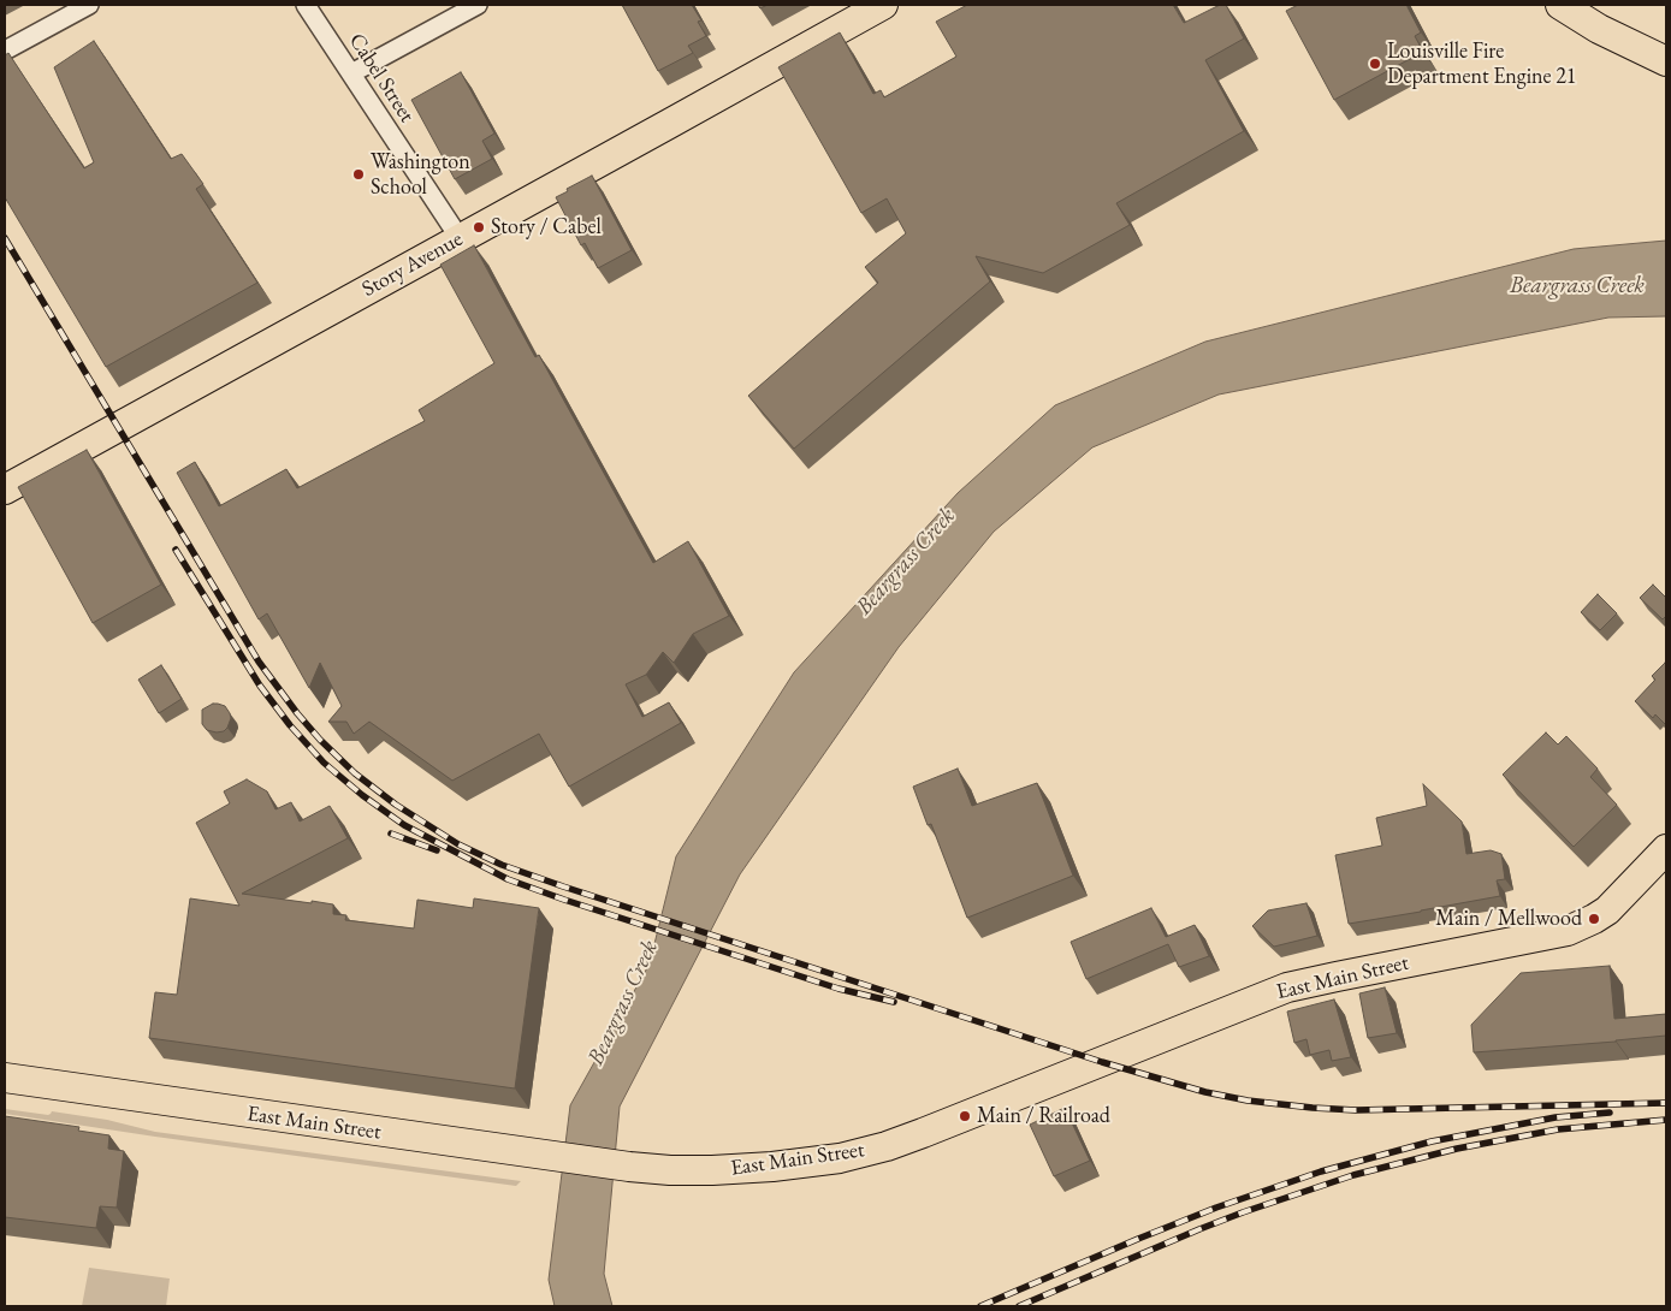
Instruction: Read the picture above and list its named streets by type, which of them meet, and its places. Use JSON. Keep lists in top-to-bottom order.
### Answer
{
  "streets": {
    "main road": ["Story Avenue", "East Main Street"],
    "street": ["Cabel Street"]
  },
  "crossings": [
    ["Cabel Street", "Story Avenue"]
  ],
  "water": ["Beargrass Creek"],
  "places": [
    "Louisville Fire Department Engine 21",
    "Washington School",
    "Story / Cabel",
    "Main / Mellwood",
    "Main / Railroad"
  ]
}
